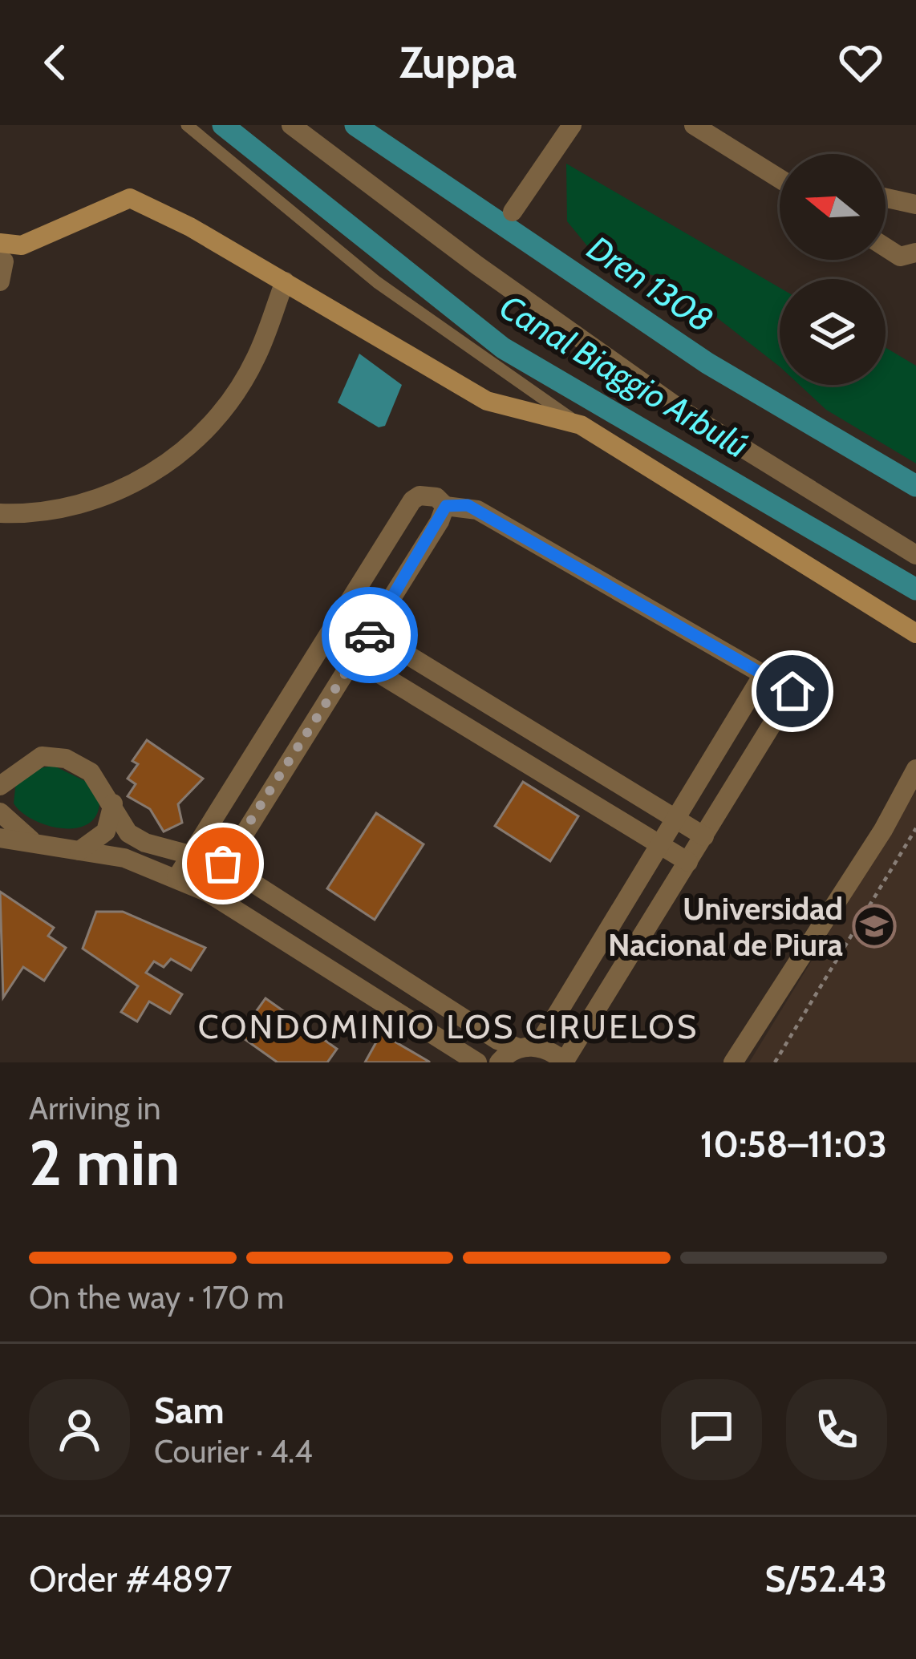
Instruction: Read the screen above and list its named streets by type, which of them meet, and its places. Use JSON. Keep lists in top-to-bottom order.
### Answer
{
  "districts": ["CONDOMINIO LOS CIRUELOS"],
  "water": ["Dren 1308", "Canal Biaggio Arbulú"],
  "places": {
    "school or university": ["Universidad Nacional de Piura"]
  },
  "north": "left",
  "page": {
    "header": "Zuppa",
    "heading": ["2 min", "Arriving in", "10:58–11:03"],
    "panel": [
      "Sam",
      "Courier · 4.4",
      "Order #4897",
      "S/52.43"
    ],
    "bar": "On the way · 170 m"
  }
}
